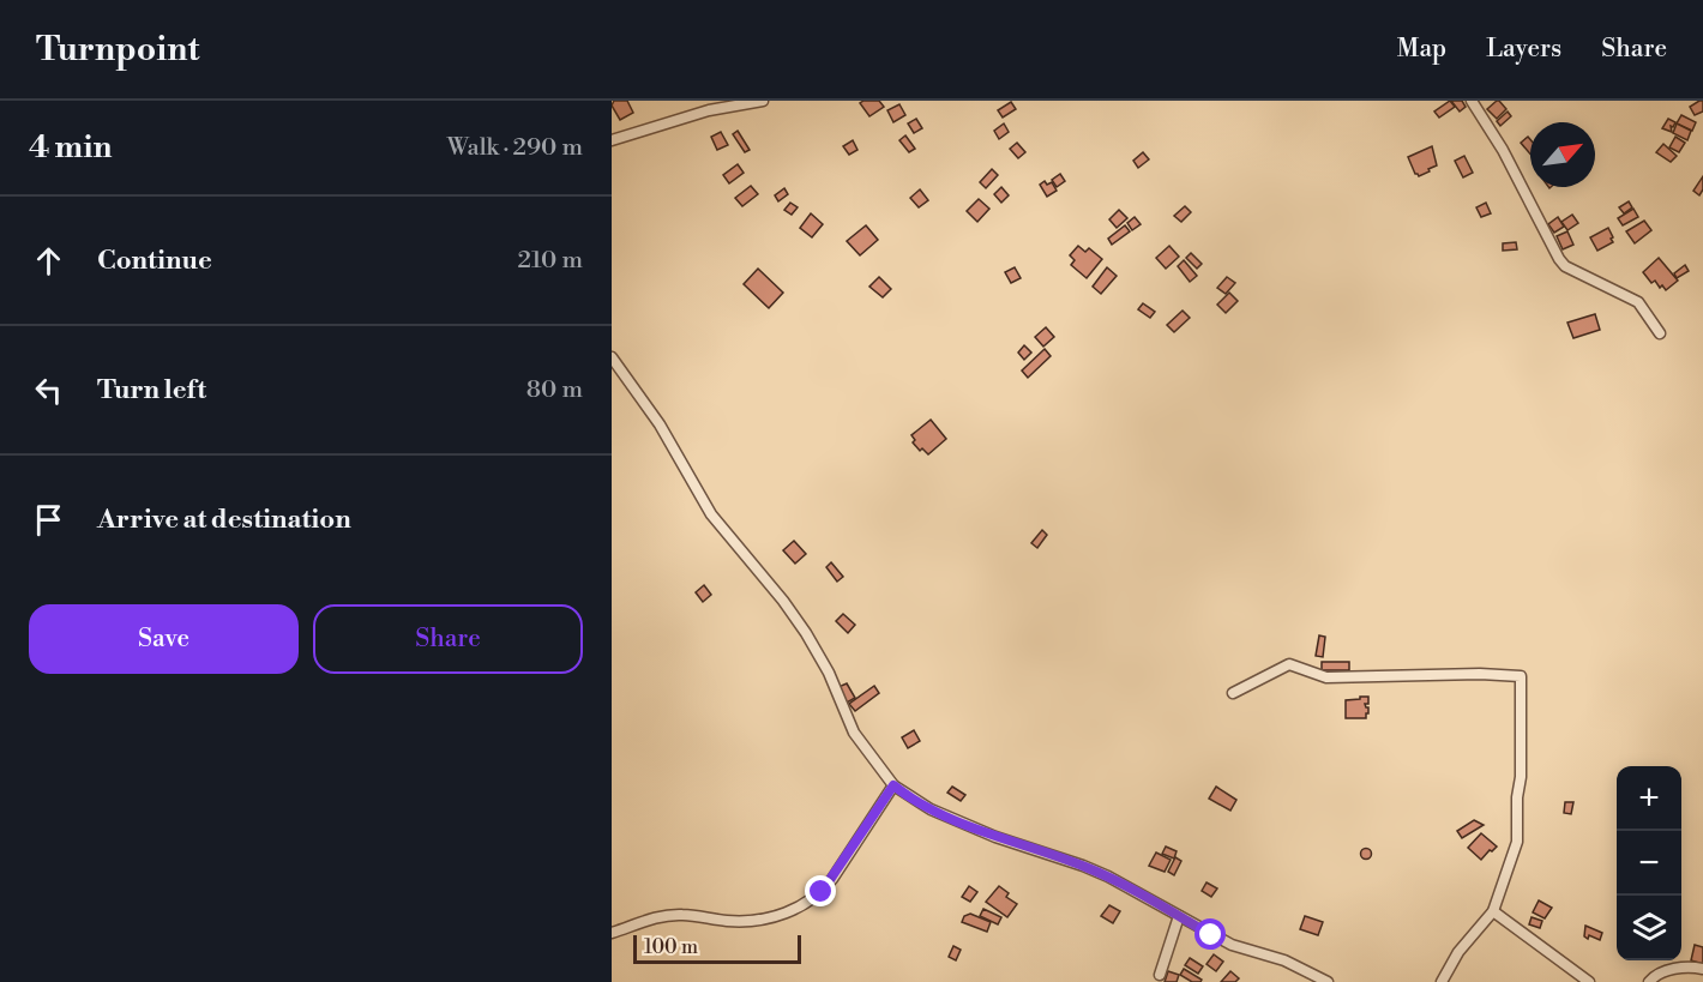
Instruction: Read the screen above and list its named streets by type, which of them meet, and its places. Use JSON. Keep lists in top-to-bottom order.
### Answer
{
  "scale_bar": "100 m",
  "north": "top right",
  "page": {
    "header": "Turnpoint",
    "nav": ["Map", "Layers", "Share"],
    "heading": ["4 min", "Walk · 290 m"],
    "list": [
      ["Continue", "210 m"],
      ["Turn left", "80 m"],
      "Arrive at destination"
    ],
    "buttons": ["Save", "Share"],
    "map_buttons": ["+", "−"],
    "scale": "100 m"
  }
}
